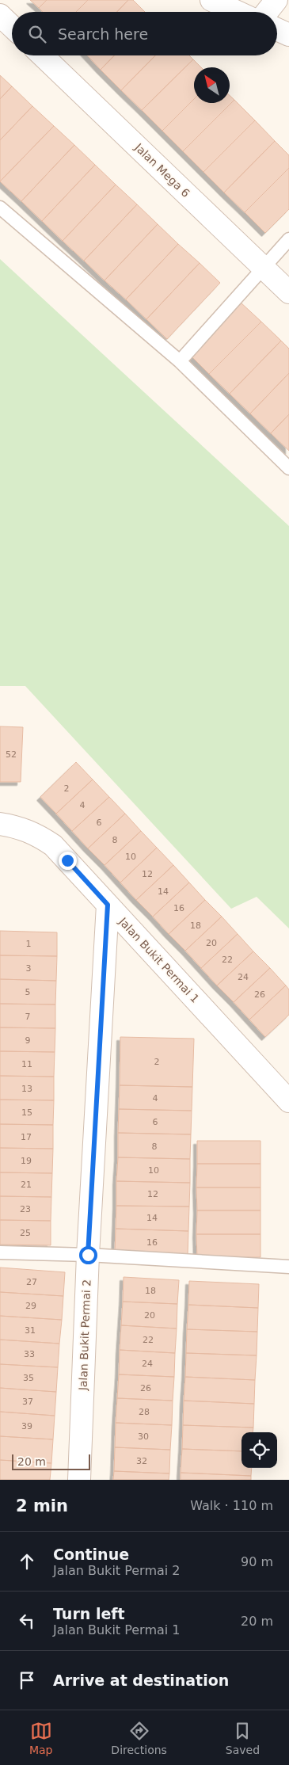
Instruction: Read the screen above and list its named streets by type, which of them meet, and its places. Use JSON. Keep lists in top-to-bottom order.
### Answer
{
  "streets": {
    "street": ["Jalan Mega 6", "Jalan Bukit Permai 1", "Jalan Bukit Permai 2"]
  },
  "crossings": [
    ["Jalan Bukit Permai 1", "Jalan Bukit Permai 2"]
  ],
  "house_numbers": [
    "52",
    "2",
    "4",
    "6",
    "8",
    "10",
    "12",
    "14",
    "16",
    "18",
    "20",
    "1",
    "22",
    "3",
    "24",
    "5",
    "26",
    "7",
    "9",
    "2",
    "11",
    "13",
    "4",
    "15",
    "6",
    "17",
    "8",
    "19",
    "10",
    "21",
    "12",
    "23",
    "14",
    "25",
    "16",
    "27",
    "18",
    "29",
    "20",
    "31",
    "22",
    "33",
    "24",
    "35",
    "26",
    "37",
    "28",
    "39",
    "30",
    "32"
  ],
  "scale_bar": "20 m",
  "north": "top left",
  "page": {
    "search": "Search here",
    "scale": "20 m",
    "heading": ["2 min", "Walk · 110 m"],
    "list": [
      ["Continue", "Jalan Bukit Permai 2", "90 m"],
      ["Turn left", "Jalan Bukit Permai 1", "20 m"],
      "Arrive at destination"
    ],
    "nav": ["Map", "Directions", "Saved"]
  }
}
